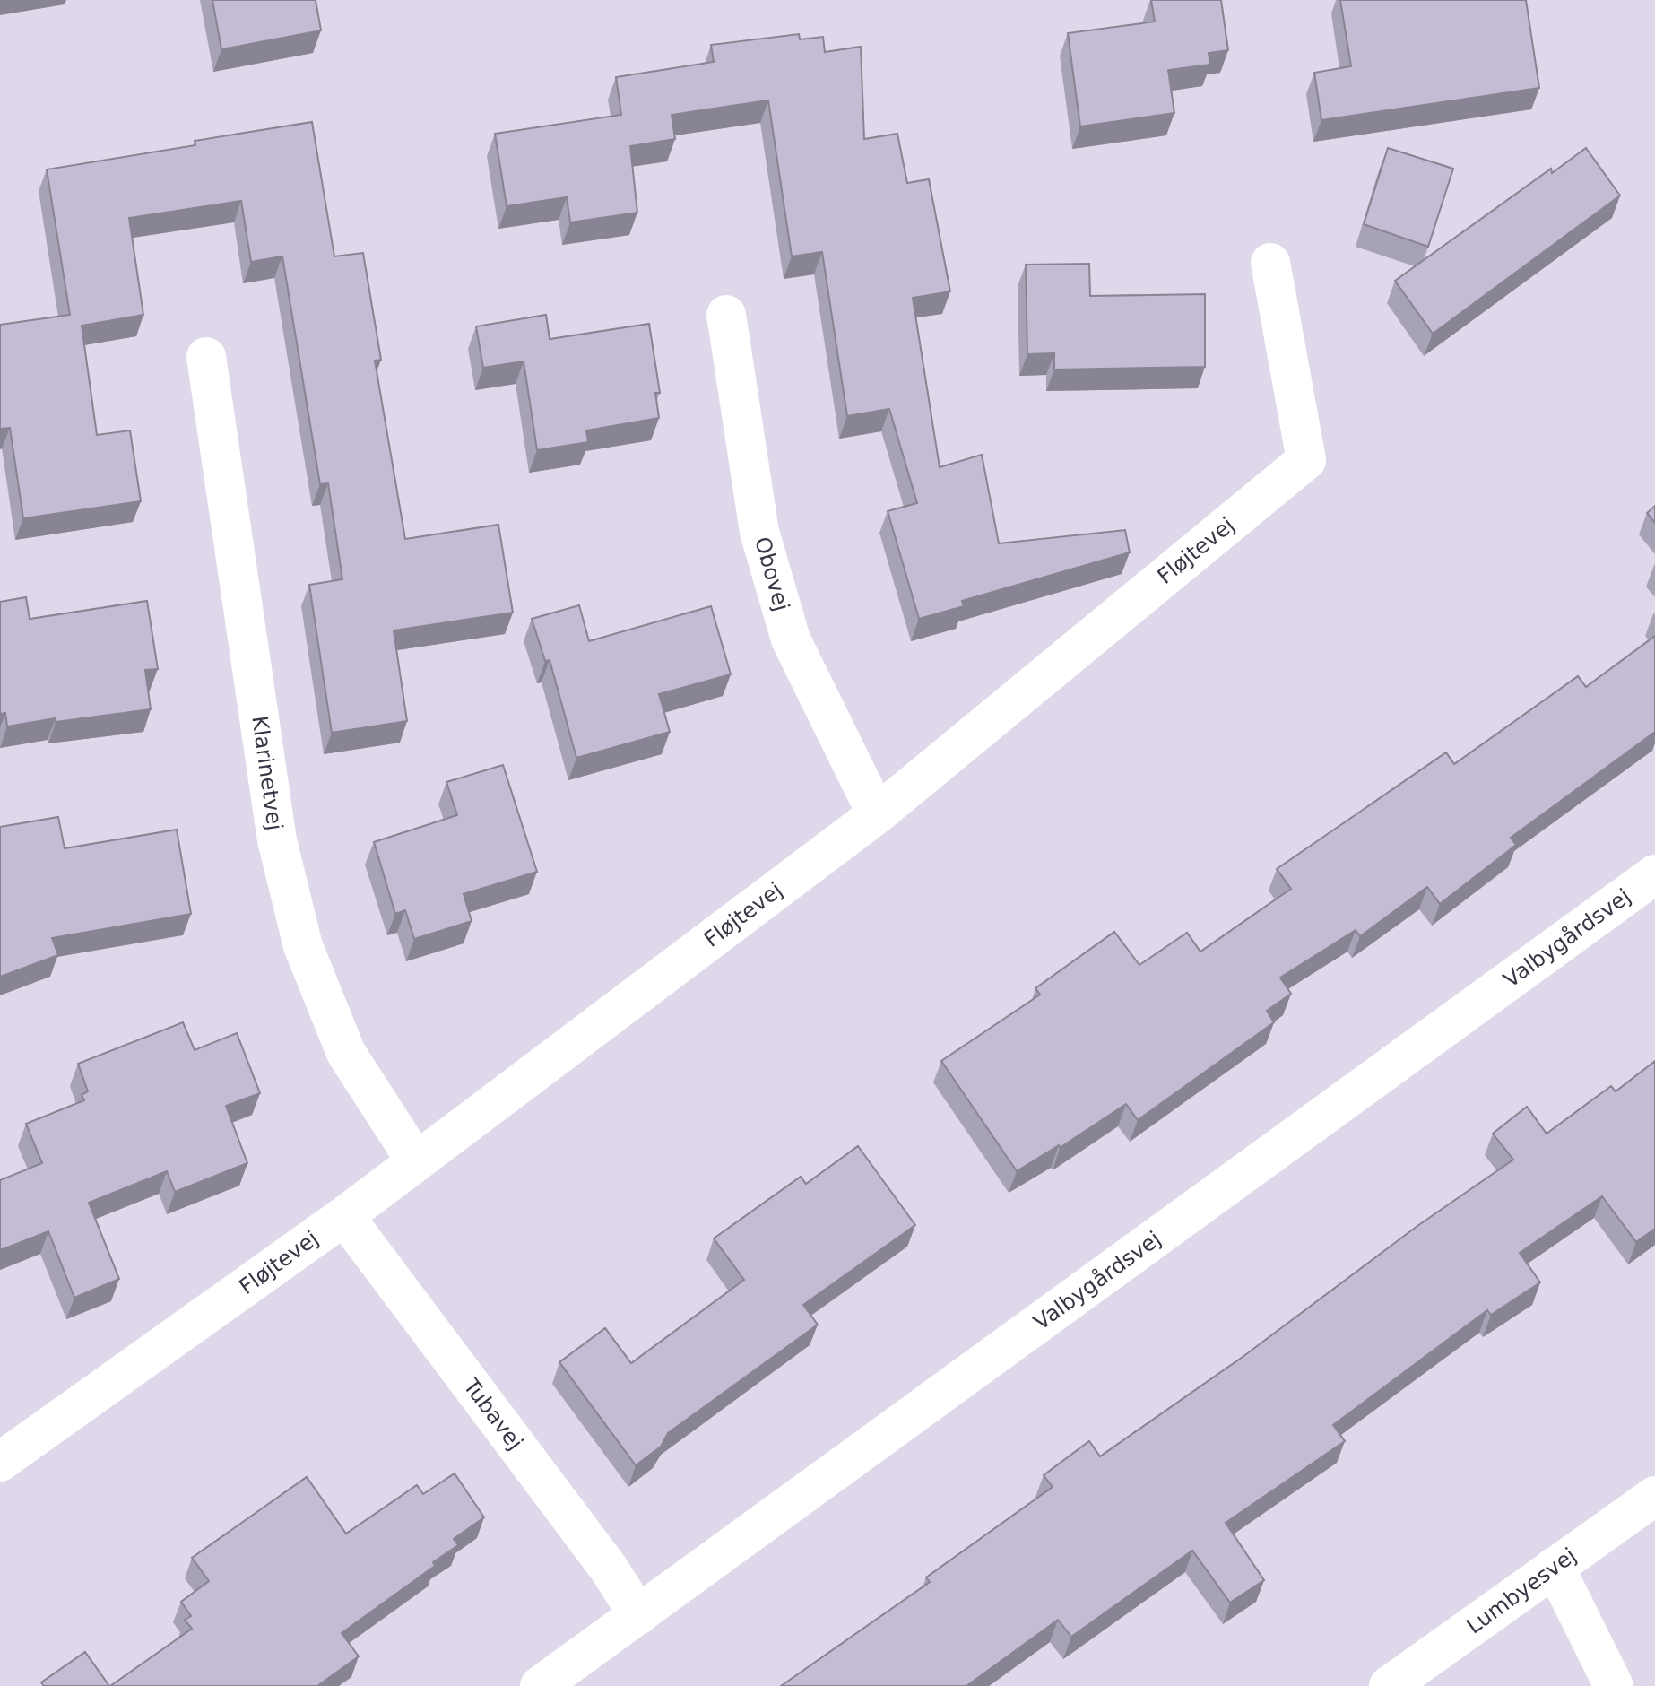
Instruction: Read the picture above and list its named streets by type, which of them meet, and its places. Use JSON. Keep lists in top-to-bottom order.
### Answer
{
  "streets": {
    "street": [
      "Fløjtevej",
      "Obovej",
      "Klarinetvej",
      "Valbygårdsvej",
      "Tubavej",
      "Lumbyesvej"
    ]
  },
  "crossings": [
    ["Fløjtevej", "Obovej"],
    ["Fløjtevej", "Klarinetvej"],
    ["Fløjtevej", "Tubavej"],
    ["Valbygårdsvej", "Tubavej"]
  ]
}
